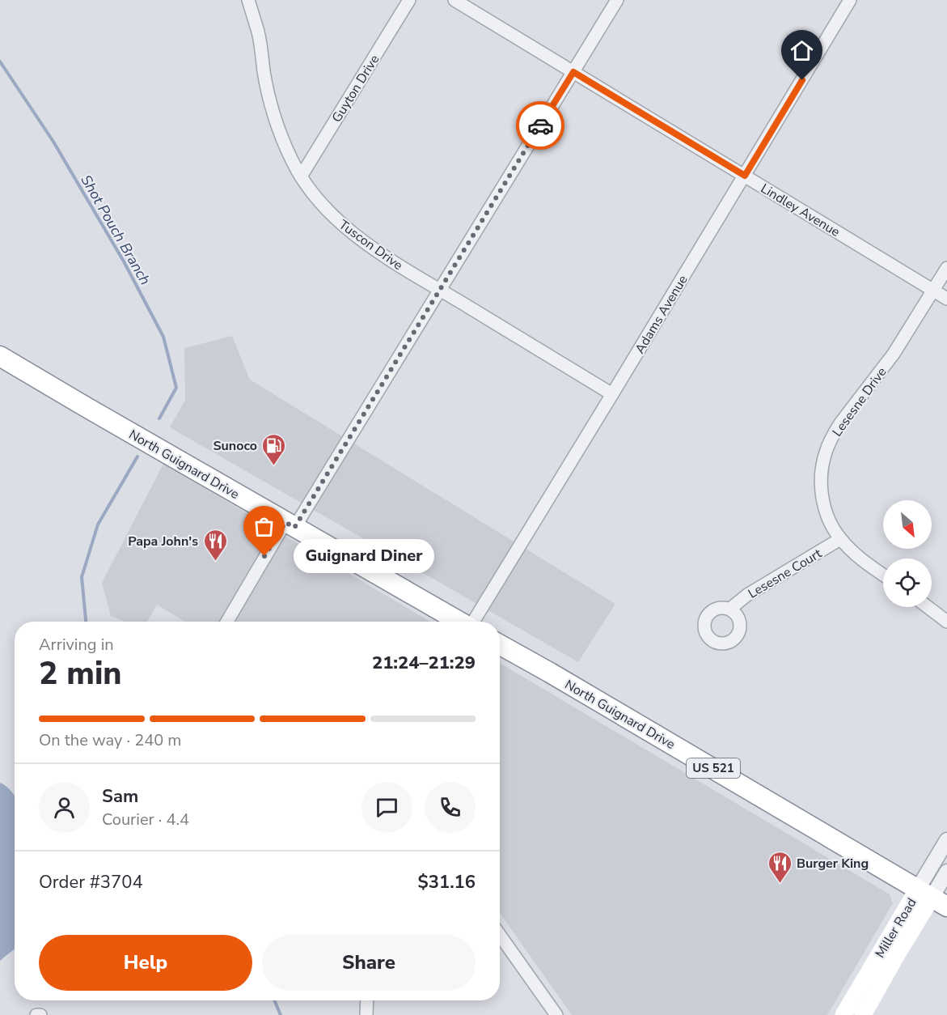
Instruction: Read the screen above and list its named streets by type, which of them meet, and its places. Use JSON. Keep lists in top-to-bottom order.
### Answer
{
  "streets": {
    "highway": ["North Guignard Drive", "US 521"],
    "main road": ["Miller Road"],
    "street": [
      "Guyton Drive",
      "Lindley Avenue",
      "Tuscon Drive",
      "Adams Avenue",
      "Lesesne Drive",
      "Lesesne Court"
    ]
  },
  "crossings": [
    ["Guyton Drive", "Tuscon Drive"],
    ["Lindley Avenue", "Adams Avenue"],
    ["Lindley Avenue", "Lesesne Drive"],
    ["Tuscon Drive", "Adams Avenue"],
    ["Lesesne Drive", "Lesesne Court"],
    ["North Guignard Drive", "Miller Road"]
  ],
  "water": ["Shot Pouch Branch"],
  "places": {
    "fuel station": ["Sunoco"],
    "other": ["Guignard Diner"],
    "restaurant": ["Papa John's", "Burger King"]
  },
  "north": "bottom right",
  "page": {
    "bubble": "Guignard Diner",
    "heading": ["2 min", "Arriving in", "21:24–21:29"],
    "panel": [
      "Sam",
      "Courier · 4.4",
      "Order #3704",
      "$31.16"
    ],
    "bar": "On the way · 240 m",
    "buttons": ["Help", "Share"]
  }
}
